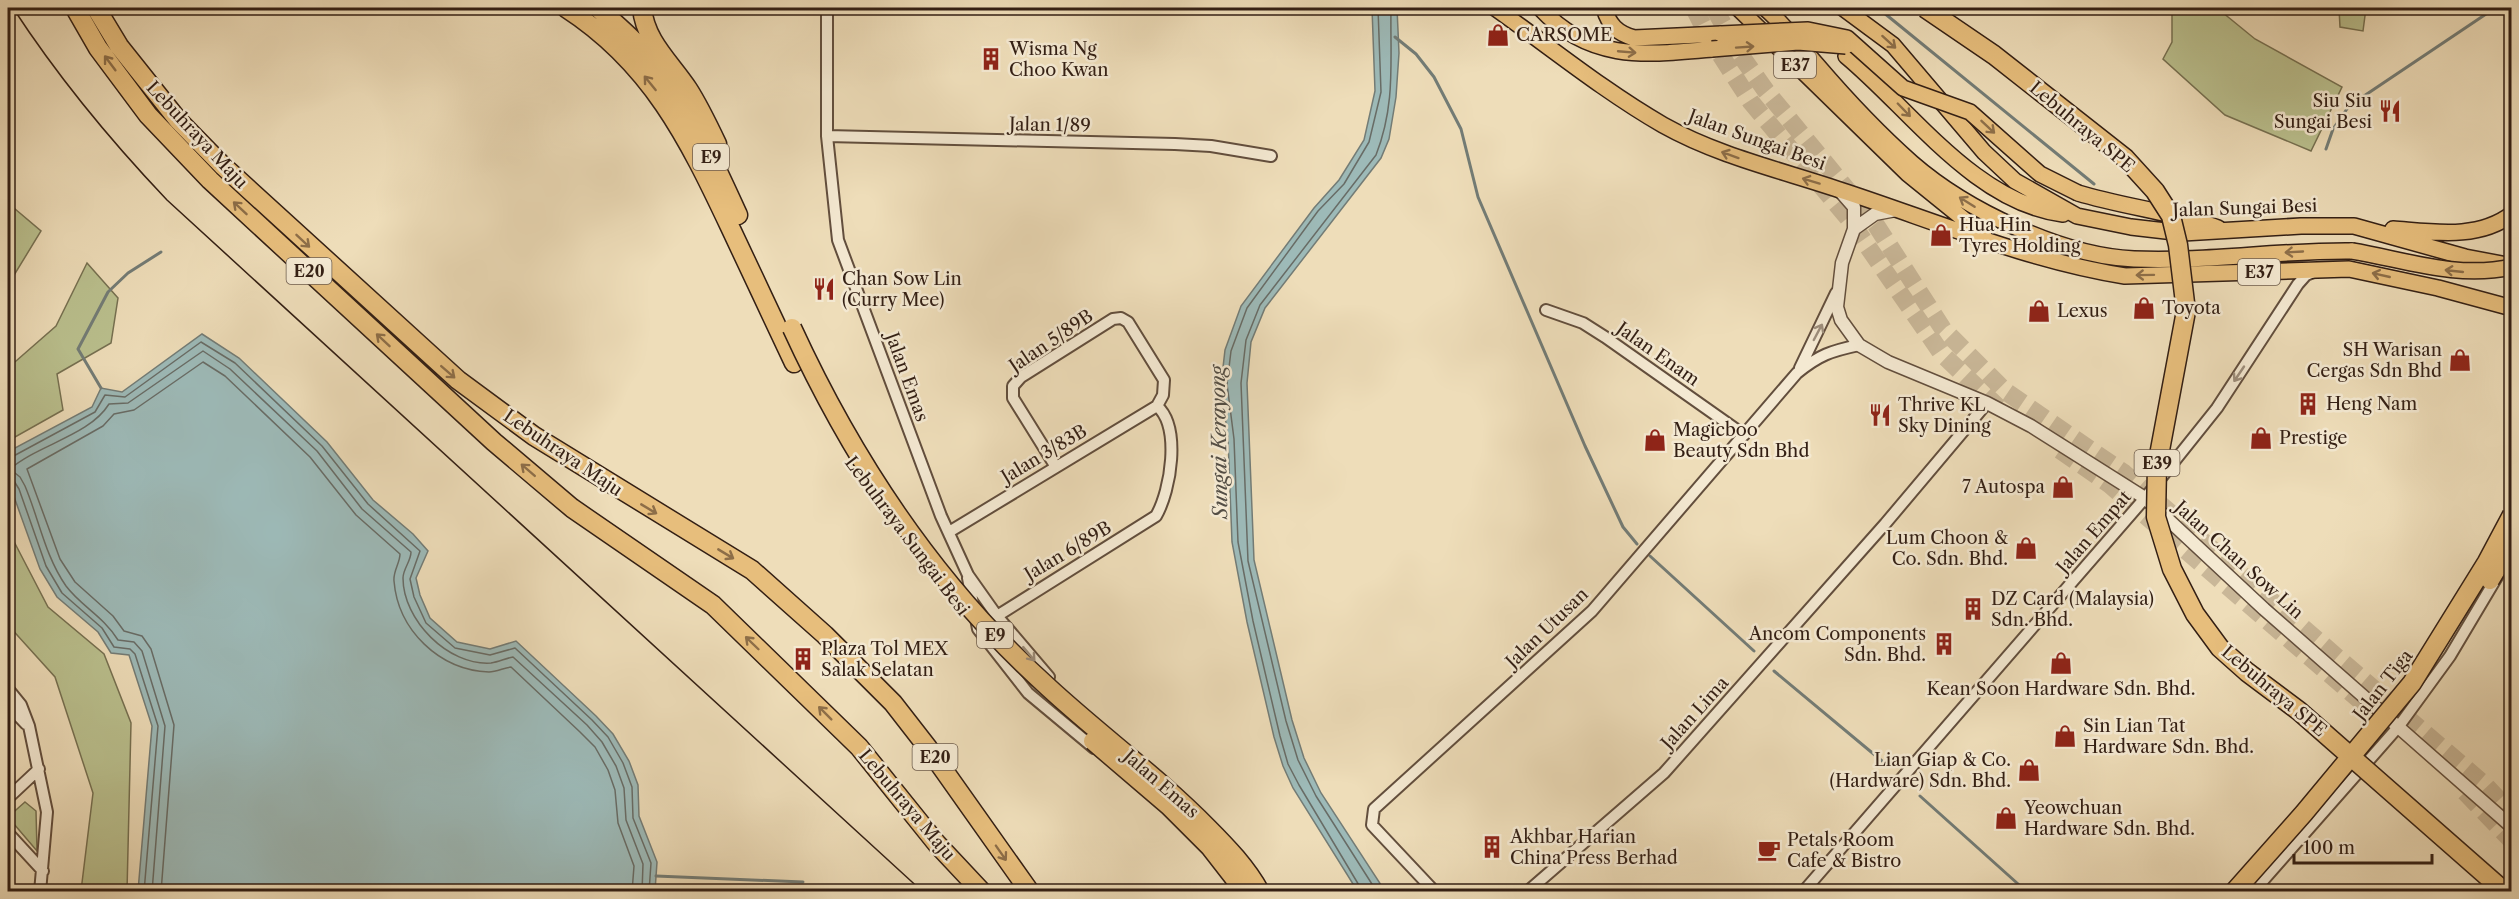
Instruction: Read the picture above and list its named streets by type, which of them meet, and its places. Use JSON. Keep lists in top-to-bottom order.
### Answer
{
  "streets": {
    "highway": [
      "Lebuhraya SPE",
      "Lebuhraya Maju",
      "E9",
      "E20",
      "E39",
      "Lebuhraya Sungai Besi"
    ],
    "main road": ["E37", "Jalan Sungai Besi"],
    "street": [
      "Jalan 1/89",
      "Jalan 5/89B",
      "Jalan Enam",
      "Jalan Emas",
      "Jalan 3/83B",
      "Jalan Empat",
      "Jalan 6/89B",
      "Jalan Chan Sow Lin",
      "Jalan Utusan",
      "Jalan Tiga",
      "Jalan Lima"
    ]
  },
  "crossings": [
    ["E37", "Jalan Sungai Besi"],
    ["E37", "Jalan Empat"],
    ["Jalan 1/89", "Jalan Emas"],
    ["Jalan 5/89B", "Jalan 3/83B"],
    ["Jalan 5/89B", "Jalan 6/89B"],
    ["Jalan Enam", "Jalan Utusan"],
    ["Jalan Emas", "Jalan 3/83B"],
    ["Jalan Emas", "Lebuhraya Sungai Besi"],
    ["Jalan Emas", "Jalan 6/89B"],
    ["Jalan 3/83B", "Jalan 6/89B"],
    ["Jalan Empat", "Jalan Chan Sow Lin"],
    ["Jalan Chan Sow Lin", "Jalan Utusan"],
    ["Jalan Chan Sow Lin", "Jalan Tiga"],
    ["Jalan Chan Sow Lin", "Jalan Lima"]
  ],
  "one_way": ["Jalan Empat"],
  "water": ["Sungai Kerayong"],
  "places": {
    "shop": [
      "CARSOME",
      "Hua Hin Tyres Holding",
      "Toyota",
      "Lexus",
      "SH Warisan Cergas Sdn Bhd",
      "Prestige",
      "Magicboo Beauty Sdn Bhd",
      "7 Autospa",
      "Lum Choon & Co. Sdn. Bhd.",
      "Kean Soon Hardware Sdn. Bhd.",
      "Sin Lian Tat Hardware Sdn. Bhd.",
      "Lian Giap & Co. (Hardware) Sdn. Bhd.",
      "Yeowchuan Hardware Sdn. Bhd."
    ],
    "building": [
      "Wisma Ng Choo Kwan",
      "Heng Nam",
      "DZ Card (Malaysia) Sdn. Bhd.",
      "Ancom Components Sdn. Bhd.",
      "Plaza Tol MEX Salak Selatan",
      "Akhbar Harian China Press Berhad"
    ],
    "restaurant": ["Siu Siu Sungai Besi", "Chan Sow Lin (Curry Mee)", "Thrive KL Sky Dining"],
    "cafe": ["Petals Room Cafe & Bistro"]
  },
  "scale_bar": "100 m"
}
